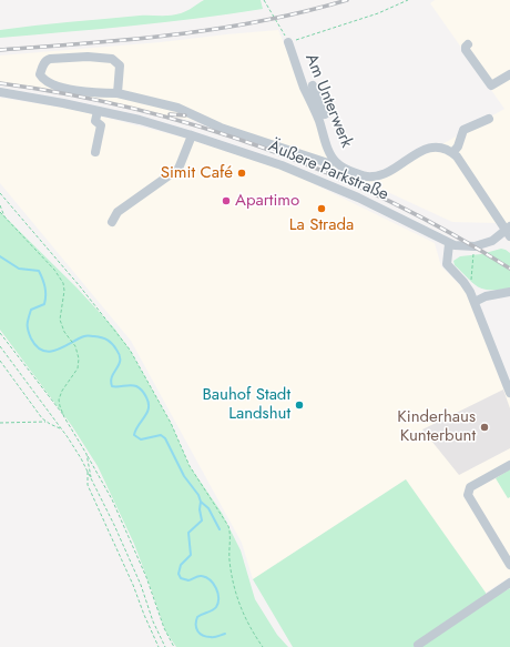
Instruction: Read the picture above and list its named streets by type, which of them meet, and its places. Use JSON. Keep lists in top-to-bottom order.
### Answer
{
  "streets": {
    "street": ["Am Unterwerk", "Äußere Parkstraße"]
  },
  "places": [
    "Simit Café",
    "Apartimo",
    "La Strada",
    "Bauhof Stadt Landshut",
    "Kinderhaus Kunterbunt"
  ]
}
